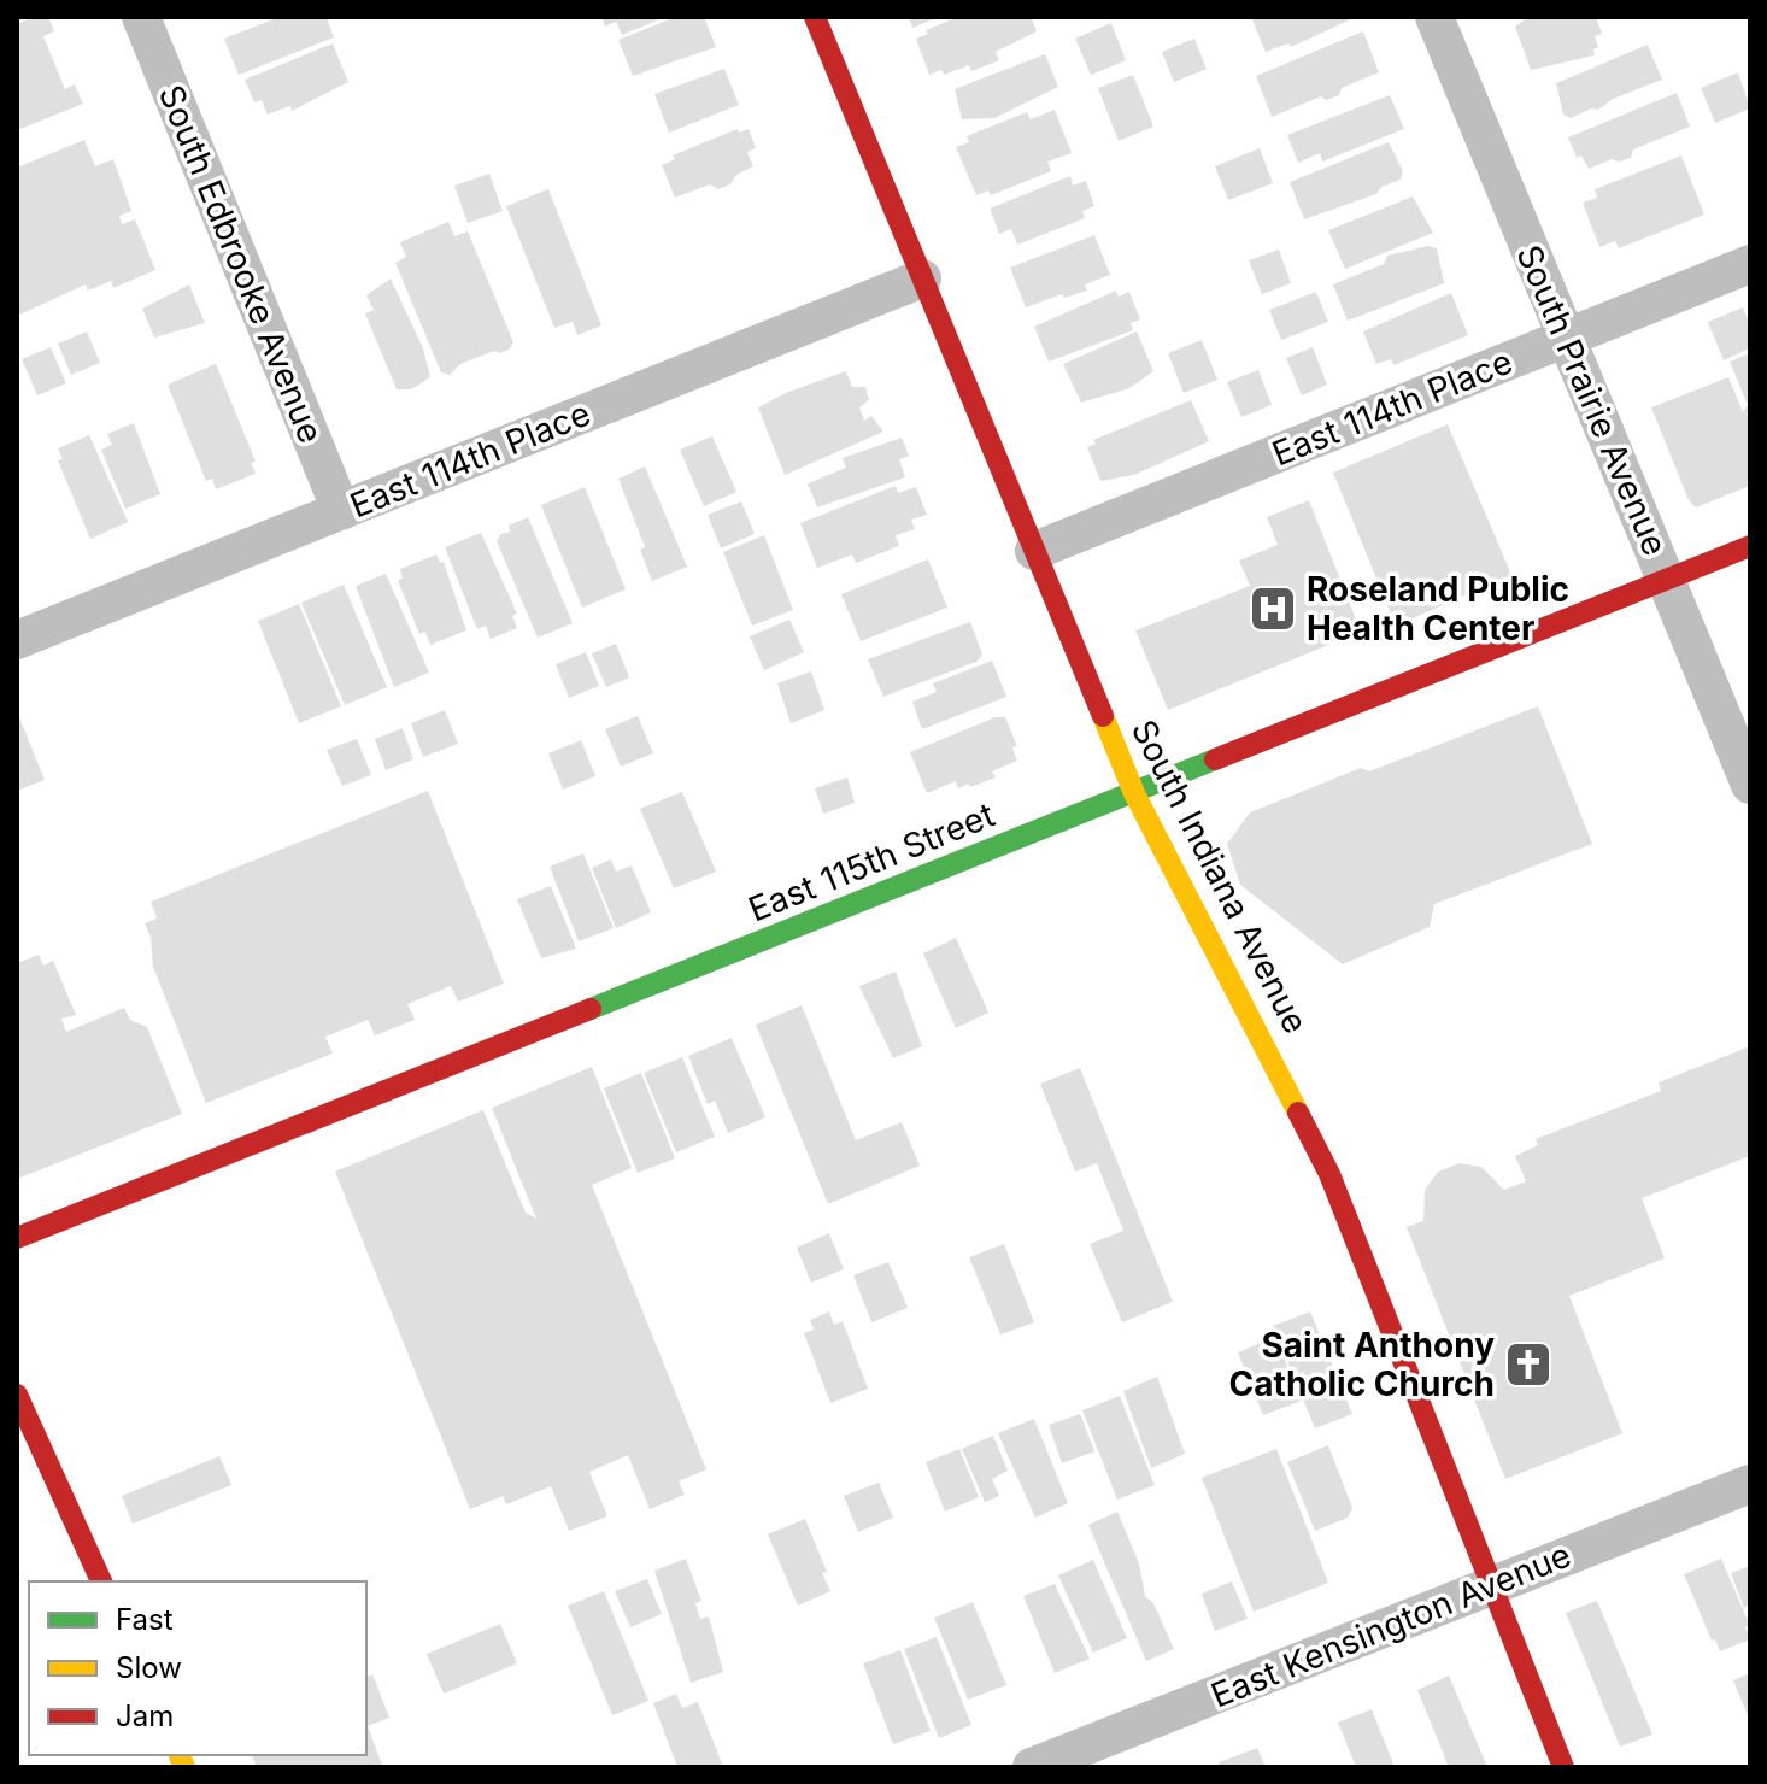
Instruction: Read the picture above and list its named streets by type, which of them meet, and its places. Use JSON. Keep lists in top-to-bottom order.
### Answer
{
  "streets": {
    "street": [
      "South Edbrooke Avenue",
      "South Prairie Avenue",
      "East 114th Place",
      "East 115th Street",
      "South Indiana Avenue",
      "East Kensington Avenue"
    ]
  },
  "crossings": [
    ["South Edbrooke Avenue", "East 114th Place"],
    ["South Prairie Avenue", "East 114th Place"],
    ["South Prairie Avenue", "East 115th Street"],
    ["East 114th Place", "South Indiana Avenue"],
    ["East 115th Street", "South Indiana Avenue"],
    ["South Indiana Avenue", "East Kensington Avenue"]
  ],
  "places": {
    "hospital": ["Roseland Public Health Center"],
    "church": ["Saint Anthony Catholic Church"]
  },
  "legend": ["Fast", "Slow", "Jam"]
}
